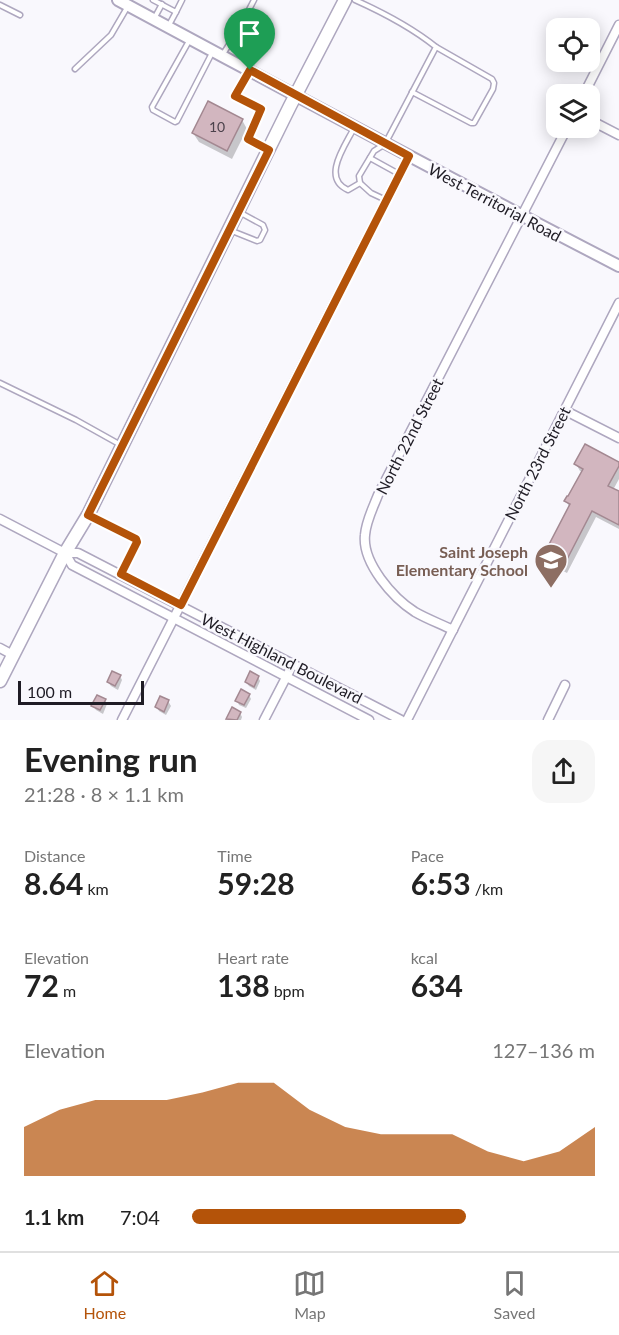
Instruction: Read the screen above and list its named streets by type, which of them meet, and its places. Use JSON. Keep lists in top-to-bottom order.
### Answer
{
  "streets": {
    "street": [
      "West Territorial Road",
      "North 22nd Street",
      "North 23rd Street",
      "West Highland Boulevard"
    ]
  },
  "crossings": [
    ["West Territorial Road", "North 22nd Street"],
    ["North 22nd Street", "North 23rd Street"]
  ],
  "places": {
    "school or university": ["Saint Joseph Elementary School"]
  },
  "house_numbers": ["10"],
  "scale_bar": "100 m",
  "page": {
    "scale": "100 m",
    "heading": ["Evening run", "21:28 · 8 × 1.1 km"],
    "stats": [
      ["Distance", "8.64 km"],
      ["Time", "59:28"],
      ["Pace", "6:53 /km"],
      ["Elevation", "72 m"],
      ["Heart rate", "138 bpm"],
      ["kcal", "634"]
    ],
    "chart": ["Elevation", "127–136 m"],
    "list": [
      {
        "name": "1.1 km",
        "note": "7:04"
      }
    ],
    "tabs": ["Home", "Map", "Saved"]
  }
}
